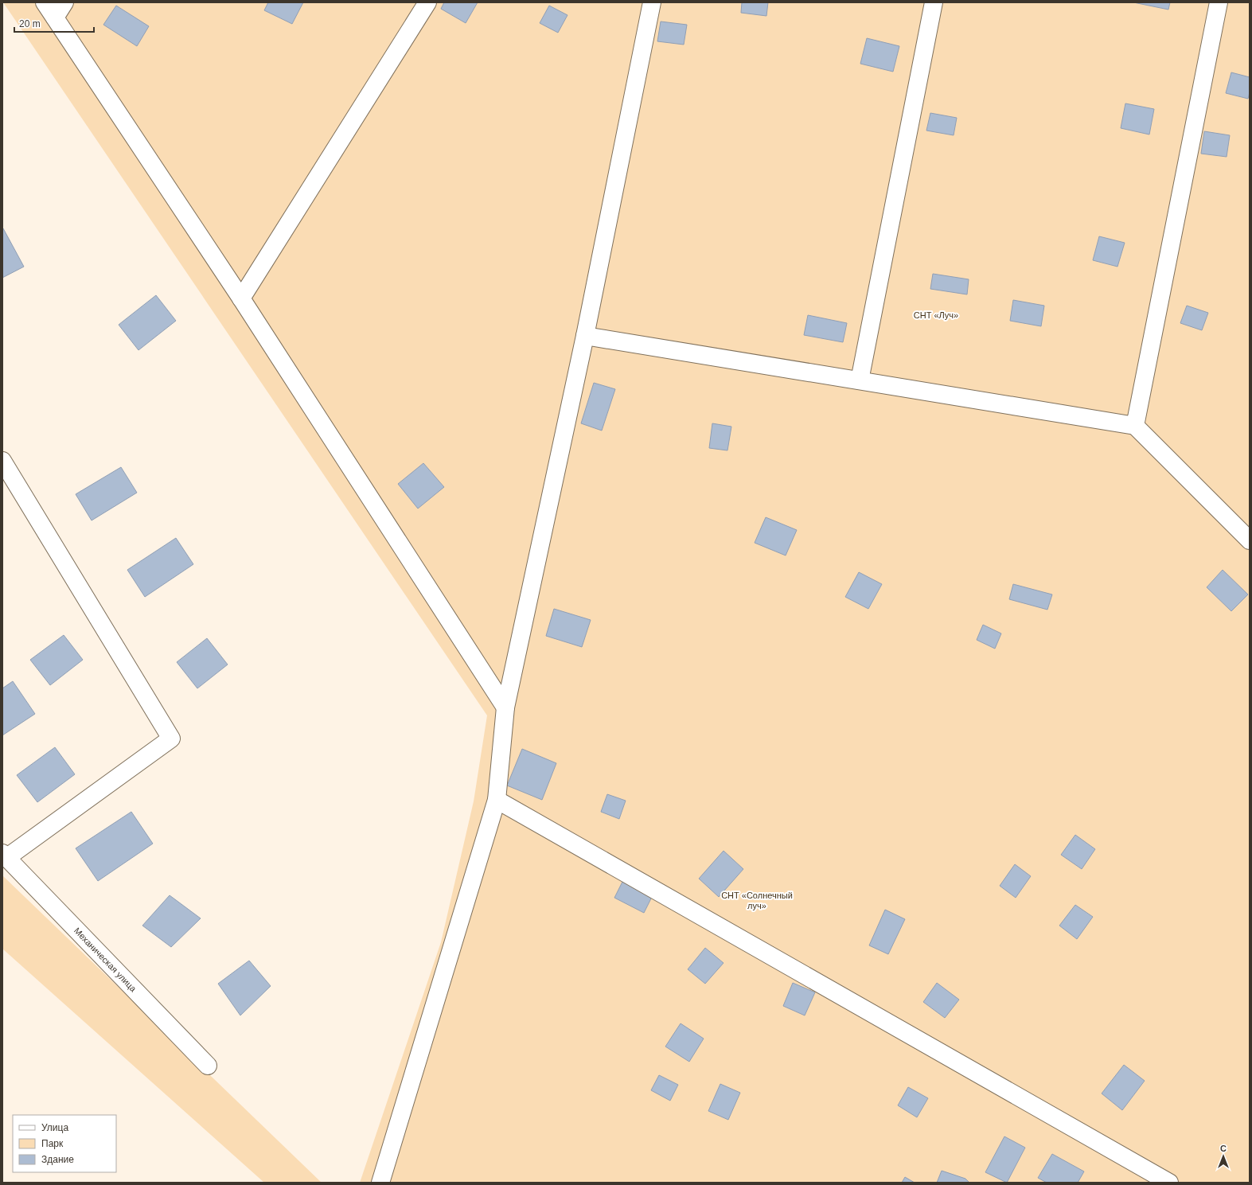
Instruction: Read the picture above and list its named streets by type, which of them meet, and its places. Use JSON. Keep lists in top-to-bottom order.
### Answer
{
  "streets": {
    "street": ["Механическая улица"]
  },
  "parks": ["СНТ «Луч»", "СНТ «Солнечный луч»"],
  "legend": ["Улица", "Парк", "Здание"],
  "scale_bar": "20 m",
  "north": "top"
}
